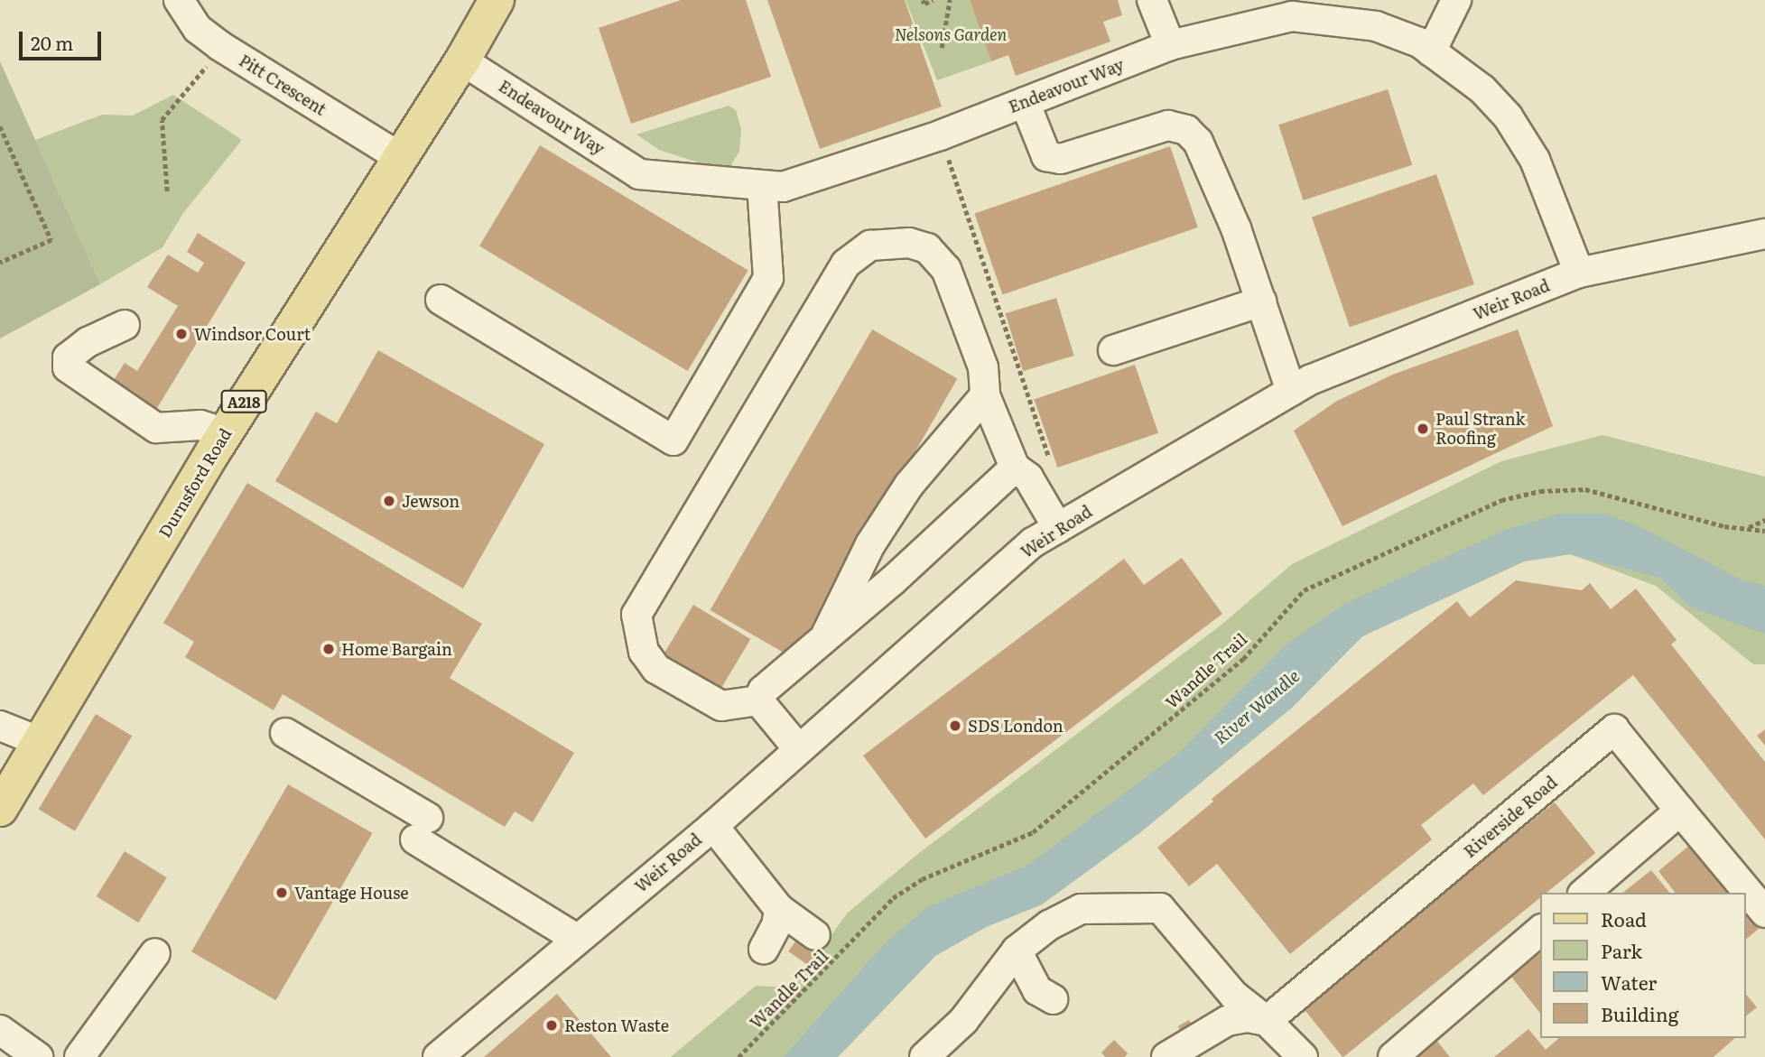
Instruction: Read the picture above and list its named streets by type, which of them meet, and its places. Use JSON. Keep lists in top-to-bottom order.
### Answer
{
  "streets": {
    "main road": ["A218", "Durnsford Road"],
    "street": [
      "Pitt Crescent",
      "Endeavour Way",
      "Weir Road",
      "Riverside Road"
    ],
    "path": ["Wandle Trail"]
  },
  "crossings": [
    ["Pitt Crescent", "Durnsford Road"],
    ["Endeavour Way", "Weir Road"],
    ["Endeavour Way", "Durnsford Road"]
  ],
  "water": ["River Wandle"],
  "parks": ["Nelsons Garden"],
  "places": [
    "Windsor Court",
    "Paul Strank Roofing",
    "Jewson",
    "Home Bargain",
    "SDS London",
    "Vantage House",
    "Reston Waste"
  ],
  "legend": [
    "Road",
    "Park",
    "Water",
    "Building"
  ],
  "scale_bar": "20 m"
}
